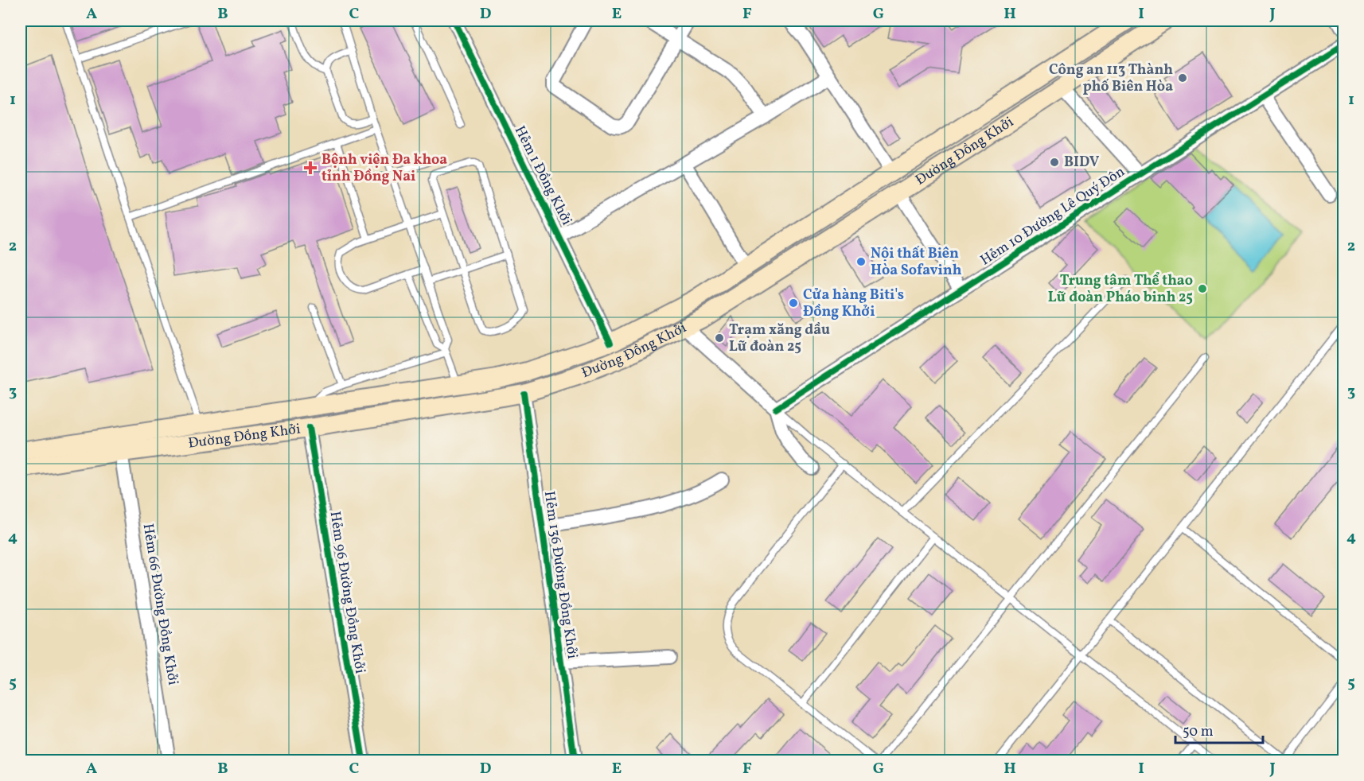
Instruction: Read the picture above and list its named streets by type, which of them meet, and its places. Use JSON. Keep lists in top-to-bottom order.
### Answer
{
  "streets": {
    "main road": ["Đường Đồng Khởi"],
    "street": [
      "Hẻm 1 Đồng Khởi",
      "Hẻm 10 Đường Lê Quý Đôn",
      "Hẻm 136 Đường Đồng Khởi",
      "Hẻm 96 Đường Đồng Khởi",
      "Hẻm 66 Đường Đồng Khởi"
    ]
  },
  "crossings": [
    ["Đường Đồng Khởi", "Hẻm 1 Đồng Khởi"],
    ["Đường Đồng Khởi", "Hẻm 136 Đường Đồng Khởi"],
    ["Đường Đồng Khởi", "Hẻm 96 Đường Đồng Khởi"],
    ["Đường Đồng Khởi", "Hẻm 66 Đường Đồng Khởi"]
  ],
  "places": {
    "other": [
      "Công an 113 Thành phố Biên Hòa",
      "BIDV",
      "Nội thất Biên Hòa Sofavinh",
      "Trung tâm Thể thao Lữ đoàn Pháo binh 25",
      "Cửa hàng Biti's Đồng Khởi",
      "Trạm xăng dầu Lữ đoàn 25"
    ],
    "health": ["Bệnh viện Đa khoa tỉnh Đồng Nai"]
  },
  "scale_bar": "50 m",
  "grid": {
    "columns": [
      "A",
      "B",
      "C",
      "D",
      "E",
      "F",
      "G",
      "H",
      "I",
      "J"
    ],
    "rows": [
      "1",
      "2",
      "3",
      "4",
      "5"
    ]
  }
}
